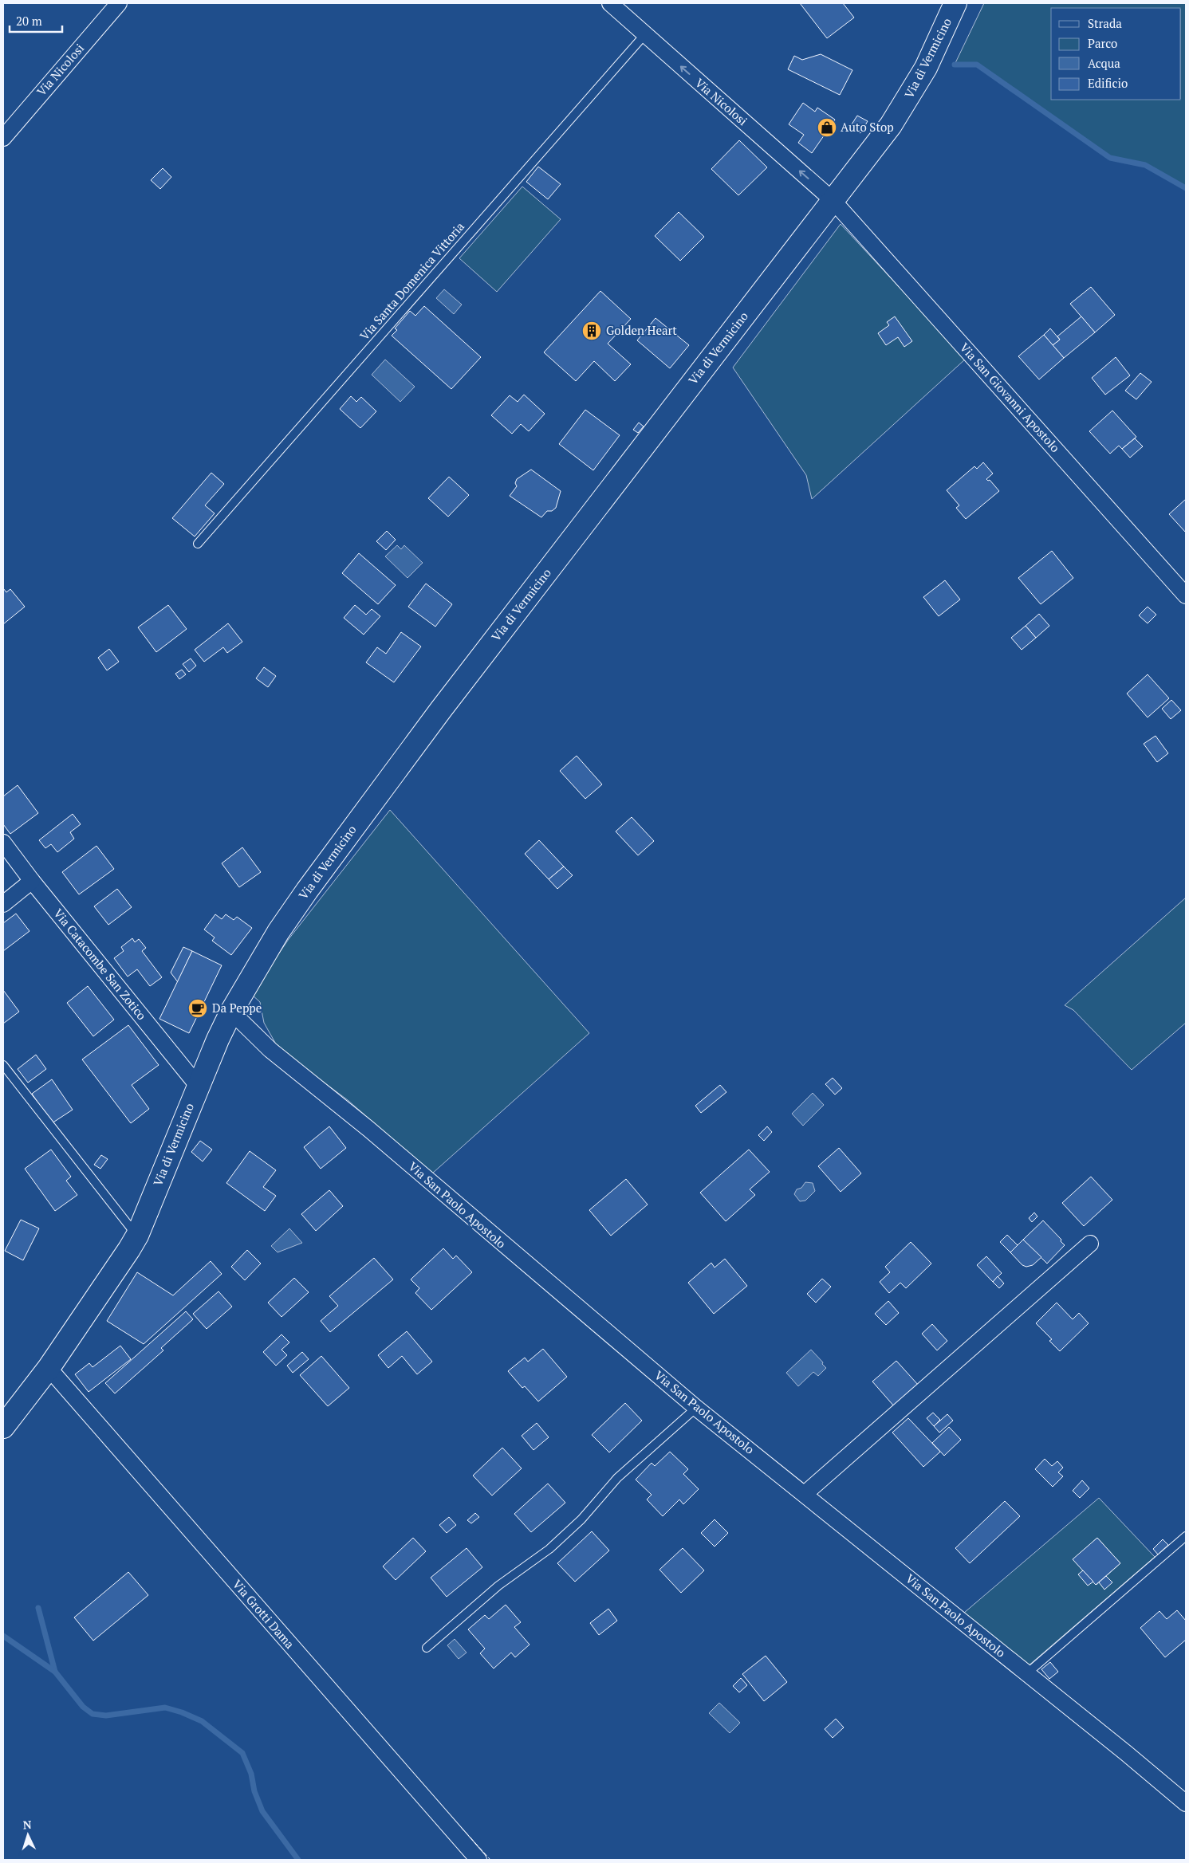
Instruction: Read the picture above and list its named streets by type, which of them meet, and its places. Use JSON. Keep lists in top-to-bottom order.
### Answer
{
  "streets": {
    "main road": ["Via di Vermicino"],
    "street": [
      "Via Nicolosi",
      "Via San Giovanni Apostolo",
      "Via Catacombe San Zotico",
      "Via San Paolo Apostolo",
      "Via Grotti Dama"
    ],
    "lane": ["Via Santa Domenica Vittoria"]
  },
  "crossings": [
    ["Via di Vermicino", "Via Nicolosi"],
    ["Via di Vermicino", "Via San Giovanni Apostolo"],
    ["Via di Vermicino", "Via Catacombe San Zotico"],
    ["Via di Vermicino", "Via San Paolo Apostolo"],
    ["Via di Vermicino", "Via Grotti Dama"],
    ["Via Nicolosi", "Via Santa Domenica Vittoria"],
    ["Via Nicolosi", "Via San Giovanni Apostolo"]
  ],
  "one_way": ["Via Nicolosi"],
  "places": {
    "shop": ["Auto Stop"],
    "building": ["Golden Heart"],
    "cafe": ["Da Peppe"]
  },
  "legend": [
    "Strada",
    "Parco",
    "Acqua",
    "Edificio"
  ],
  "scale_bar": "20 m",
  "north": "top"
}
